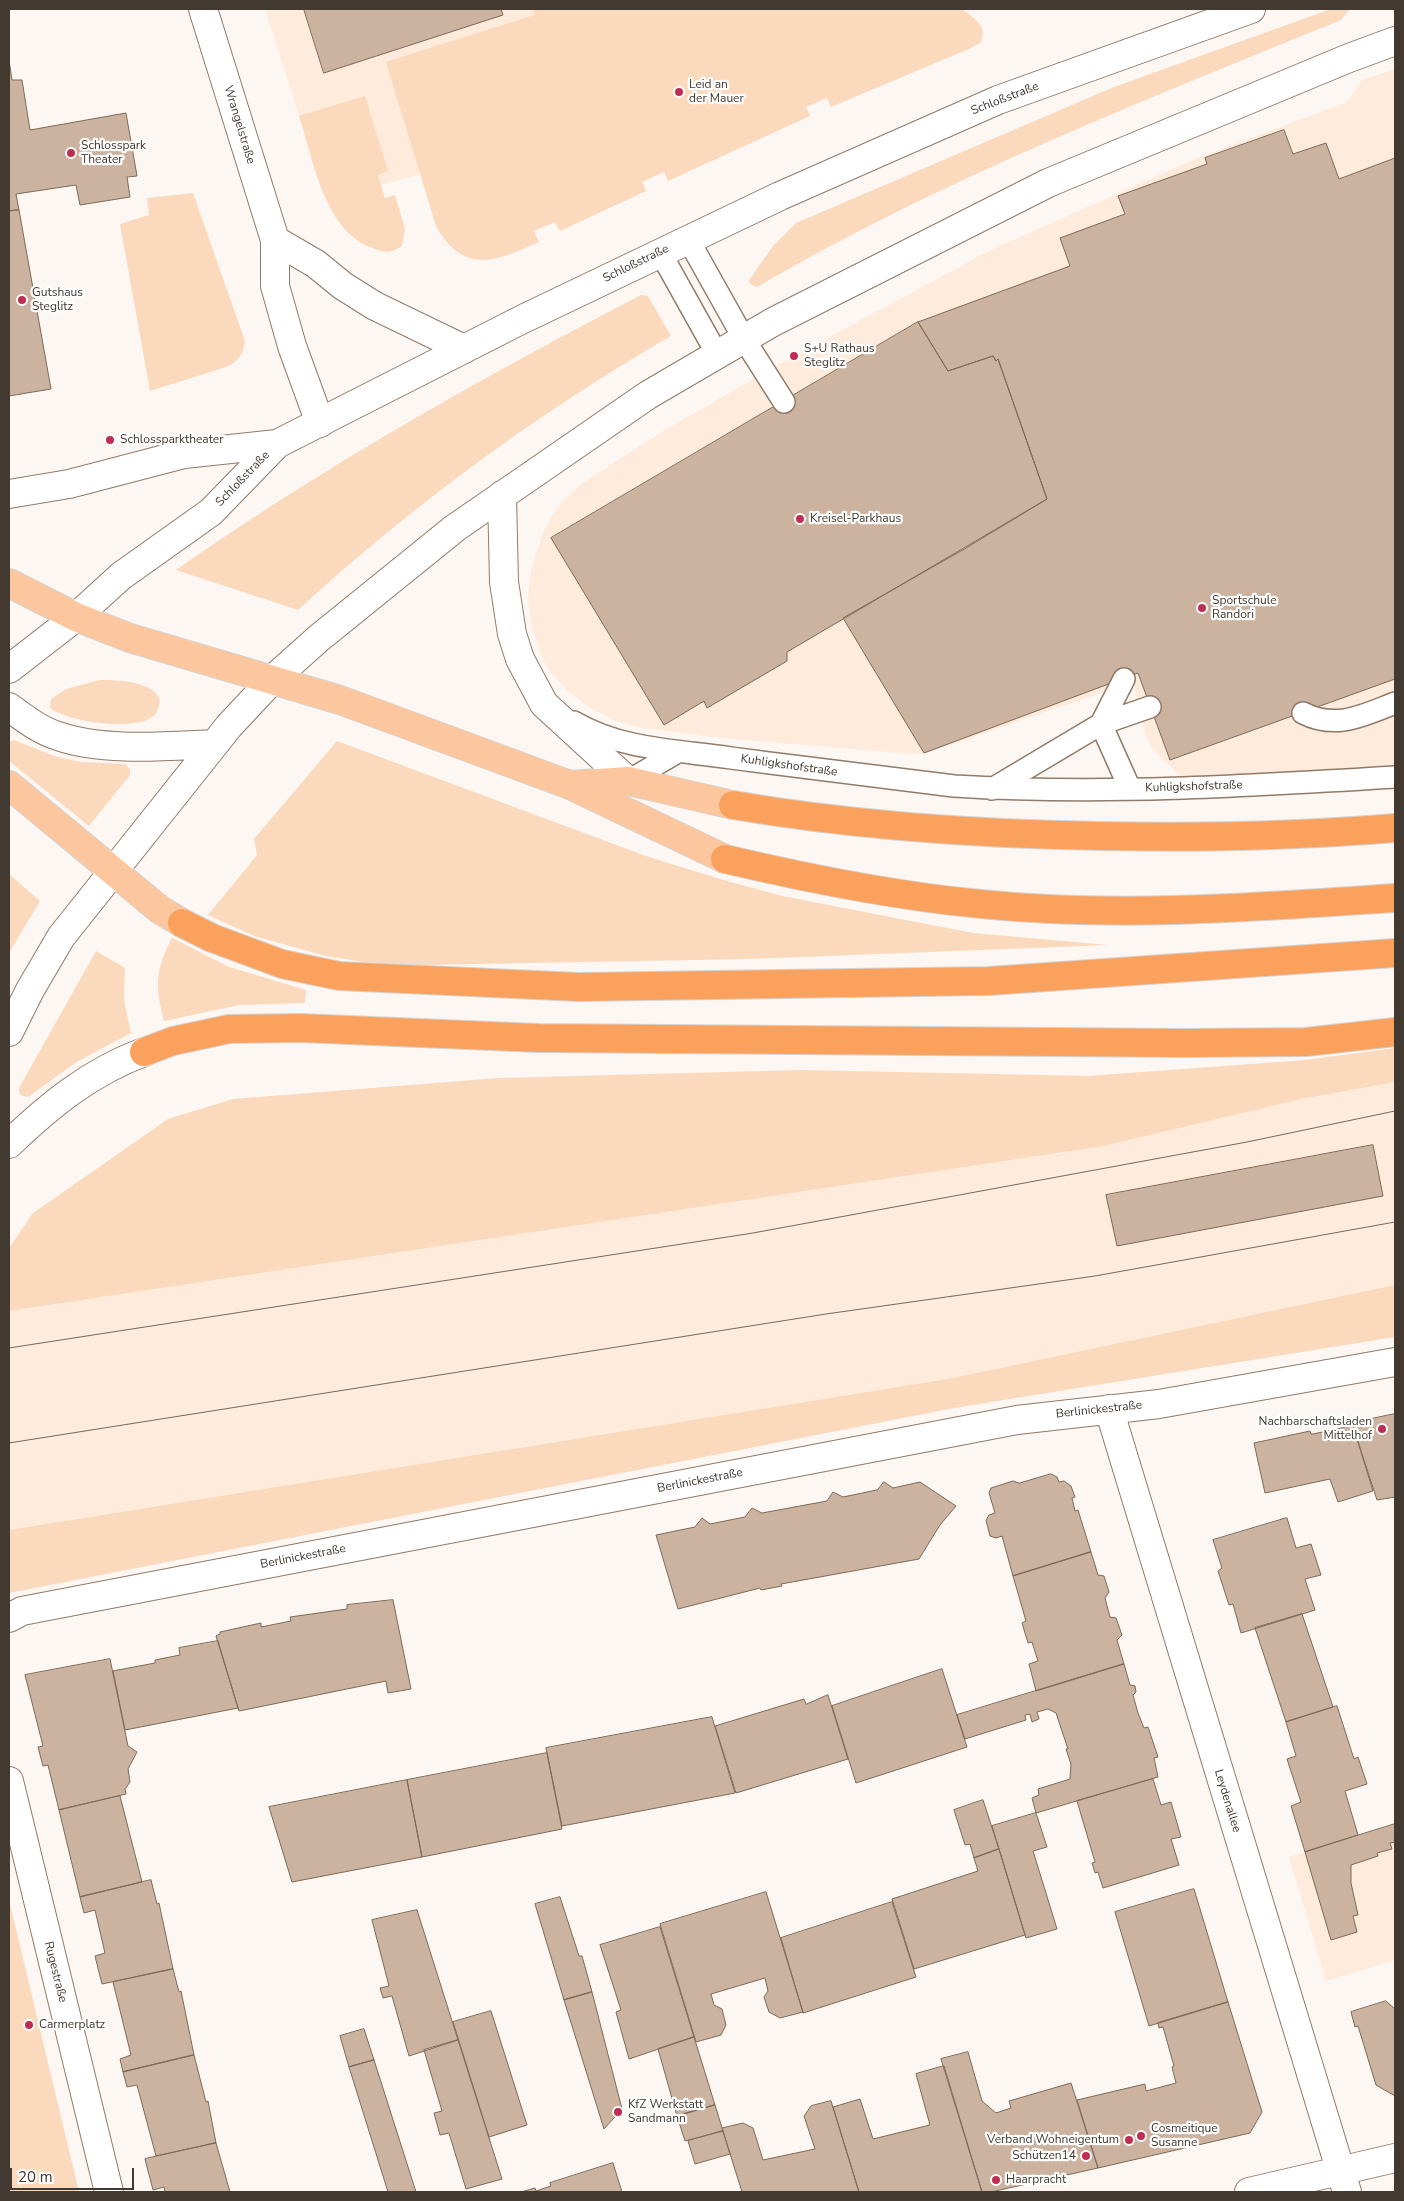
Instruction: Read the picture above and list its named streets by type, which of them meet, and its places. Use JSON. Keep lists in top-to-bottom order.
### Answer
{
  "streets": {
    "main road": [
      "Schloßstraße",
      "Wrangelstraße",
      "Berlinickestraße",
      "Leydenallee",
      "Rugestraße"
    ],
    "lane": ["Kuhligkshofstraße"]
  },
  "crossings": [
    ["Schloßstraße", "Wrangelstraße"],
    ["Berlinickestraße", "Leydenallee"]
  ],
  "places": [
    "Leid an der Mauer",
    "Schlosspark Theater",
    "Gutshaus Steglitz",
    "S+U Rathaus Steglitz",
    "Schlossparktheater",
    "Kreisel-Parkhaus",
    "Sportschule Randori",
    "Nachbarschaftsladen Mittelhof",
    "Carmerplatz",
    "KfZ Werkstatt Sandmann",
    "Cosmeitique Susanne",
    "Verband Wohneigentum",
    "Schützen14",
    "Haarpracht"
  ],
  "scale_bar": "20 m"
}
